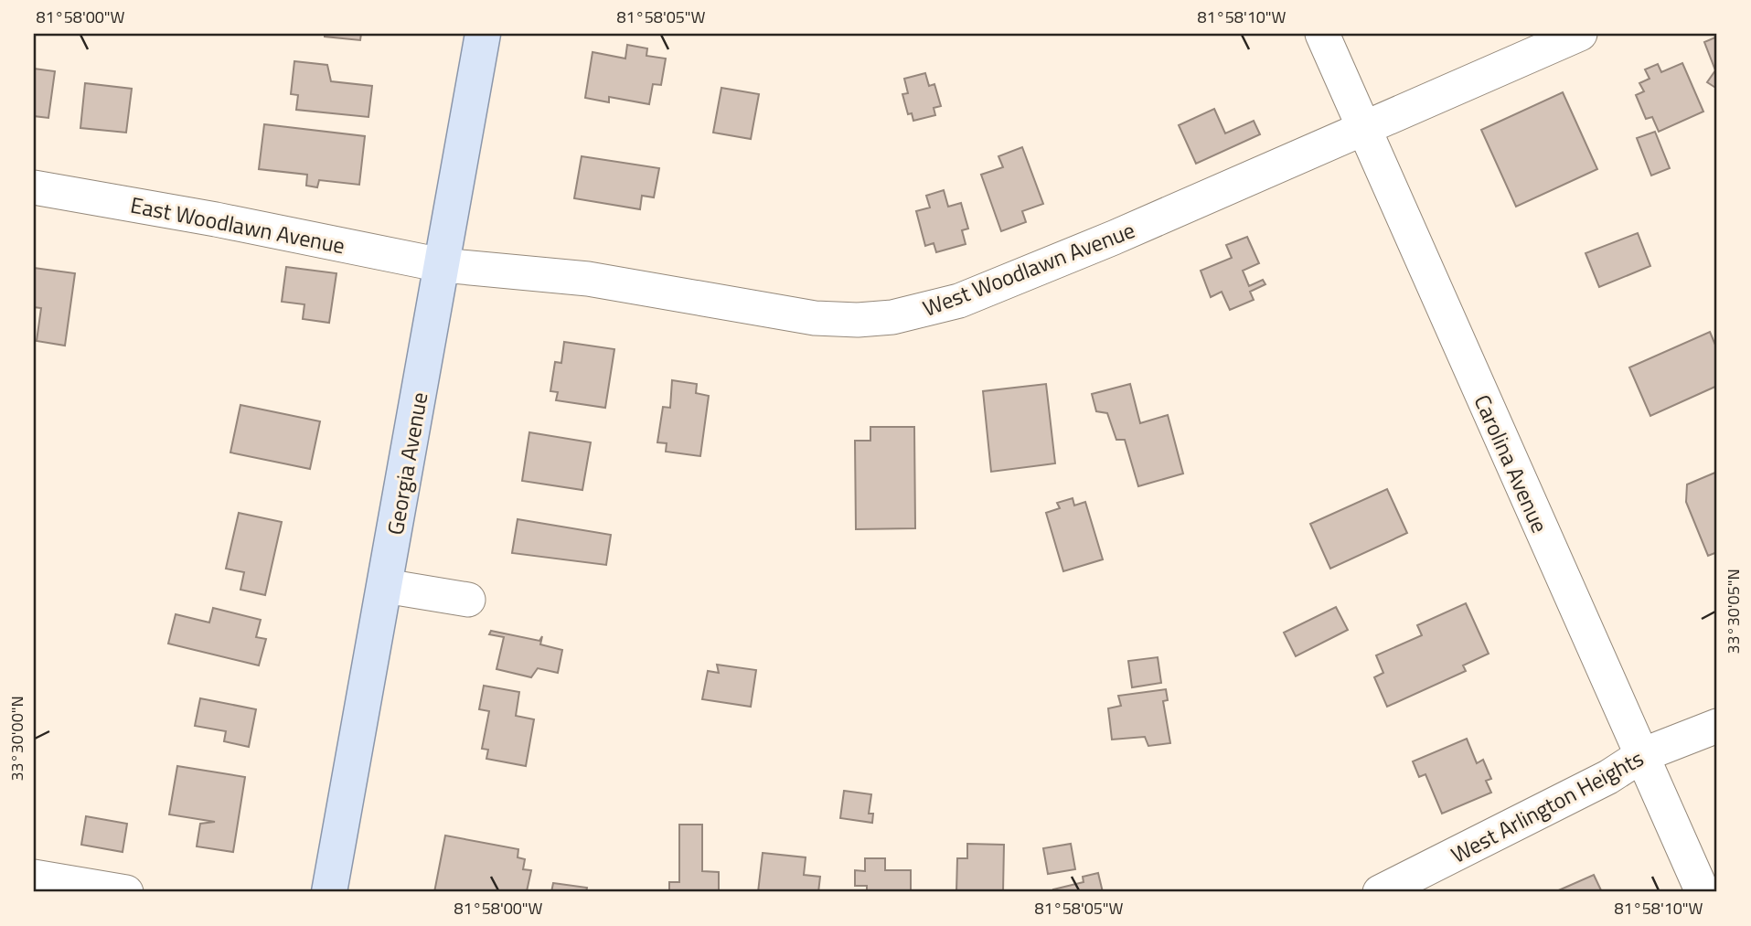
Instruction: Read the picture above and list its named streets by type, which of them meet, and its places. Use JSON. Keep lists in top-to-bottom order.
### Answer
{
  "streets": {
    "main road": ["Georgia Avenue"],
    "street": [
      "East Woodlawn Avenue",
      "West Woodlawn Avenue",
      "Carolina Avenue",
      "West Arlington Heights"
    ]
  },
  "crossings": [
    ["East Woodlawn Avenue", "West Woodlawn Avenue"],
    ["East Woodlawn Avenue", "Georgia Avenue"],
    ["West Woodlawn Avenue", "Georgia Avenue"],
    ["West Woodlawn Avenue", "Carolina Avenue"],
    ["Carolina Avenue", "West Arlington Heights"]
  ],
  "coordinates": [
    "81°58'00\"W",
    "81°58'05\"W",
    "81°58'10\"W",
    "33°30'05\"N",
    "33°30'00\"N"
  ]
}
